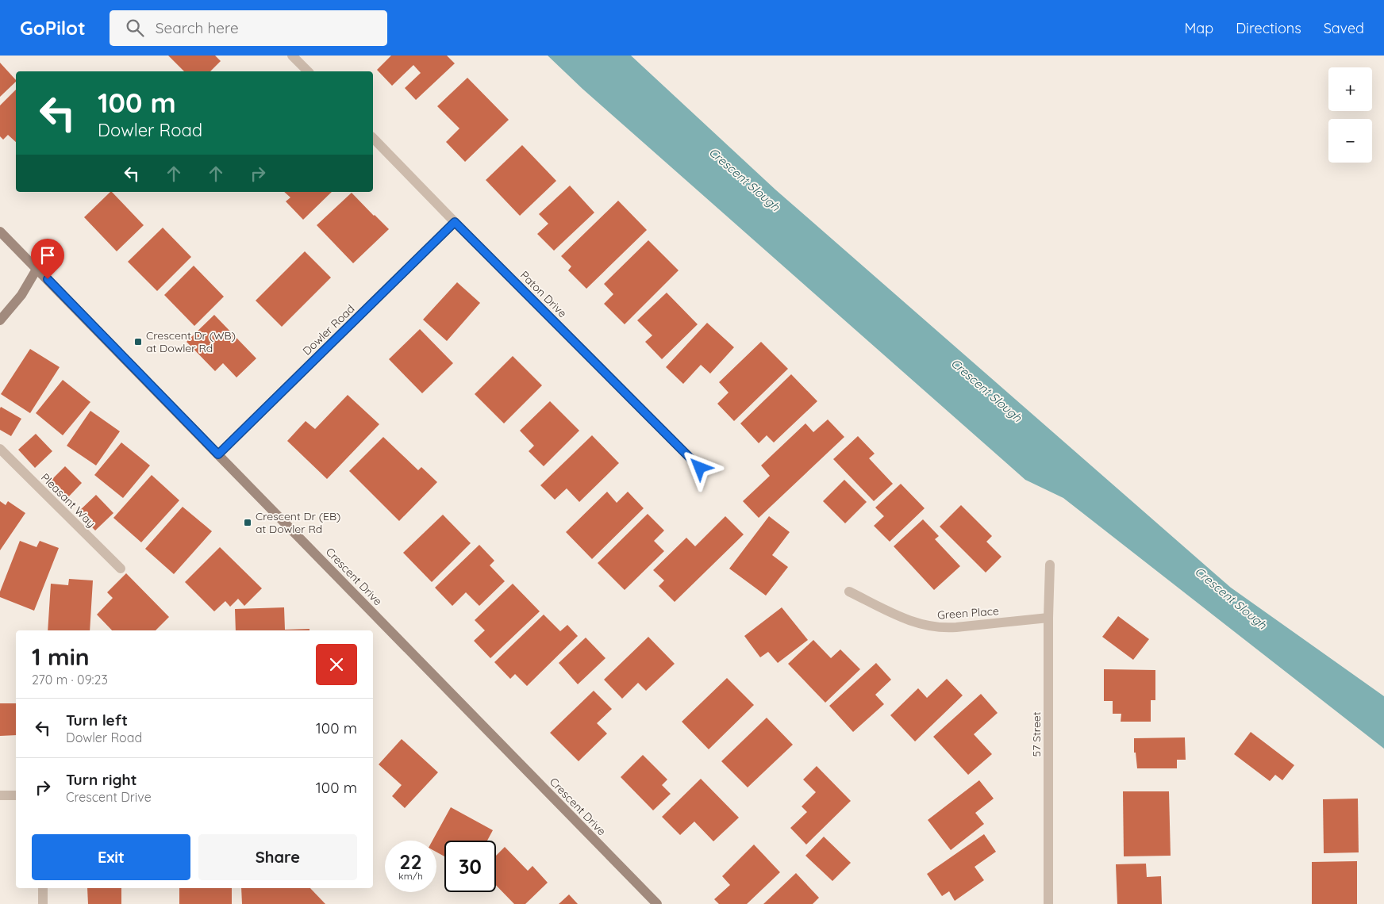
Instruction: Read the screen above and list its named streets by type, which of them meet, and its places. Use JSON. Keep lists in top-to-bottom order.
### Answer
{
  "streets": {
    "street": [
      "Paton Drive",
      "Dowler Road",
      "Pleasant Way",
      "Crescent Drive",
      "Green Place",
      "57 Street"
    ]
  },
  "crossings": [
    ["Paton Drive", "Dowler Road"],
    ["Dowler Road", "Crescent Drive"],
    ["Green Place", "57 Street"]
  ],
  "water": ["Crescent Slough"],
  "places": {
    "transit": ["Crescent Dr (WB) at Dowler Rd", "Crescent Dr (EB) at Dowler Rd"]
  },
  "page": {
    "header": "GoPilot",
    "search": "Search here",
    "nav": ["Map", "Directions", "Saved"],
    "map_buttons": ["+", "−"],
    "turn": ["100 m", "Dowler Road"],
    "heading": ["1 min", "270 m · 09:23"],
    "list": [
      {
        "name": "Turn left",
        "note": "Dowler Road",
        "value": "100 m"
      },
      {
        "name": "Turn right",
        "note": "Crescent Drive",
        "value": "100 m"
      }
    ],
    "buttons": ["Exit", "Share"],
    "speed": "22 km/h",
    "limit": "30"
  }
}
